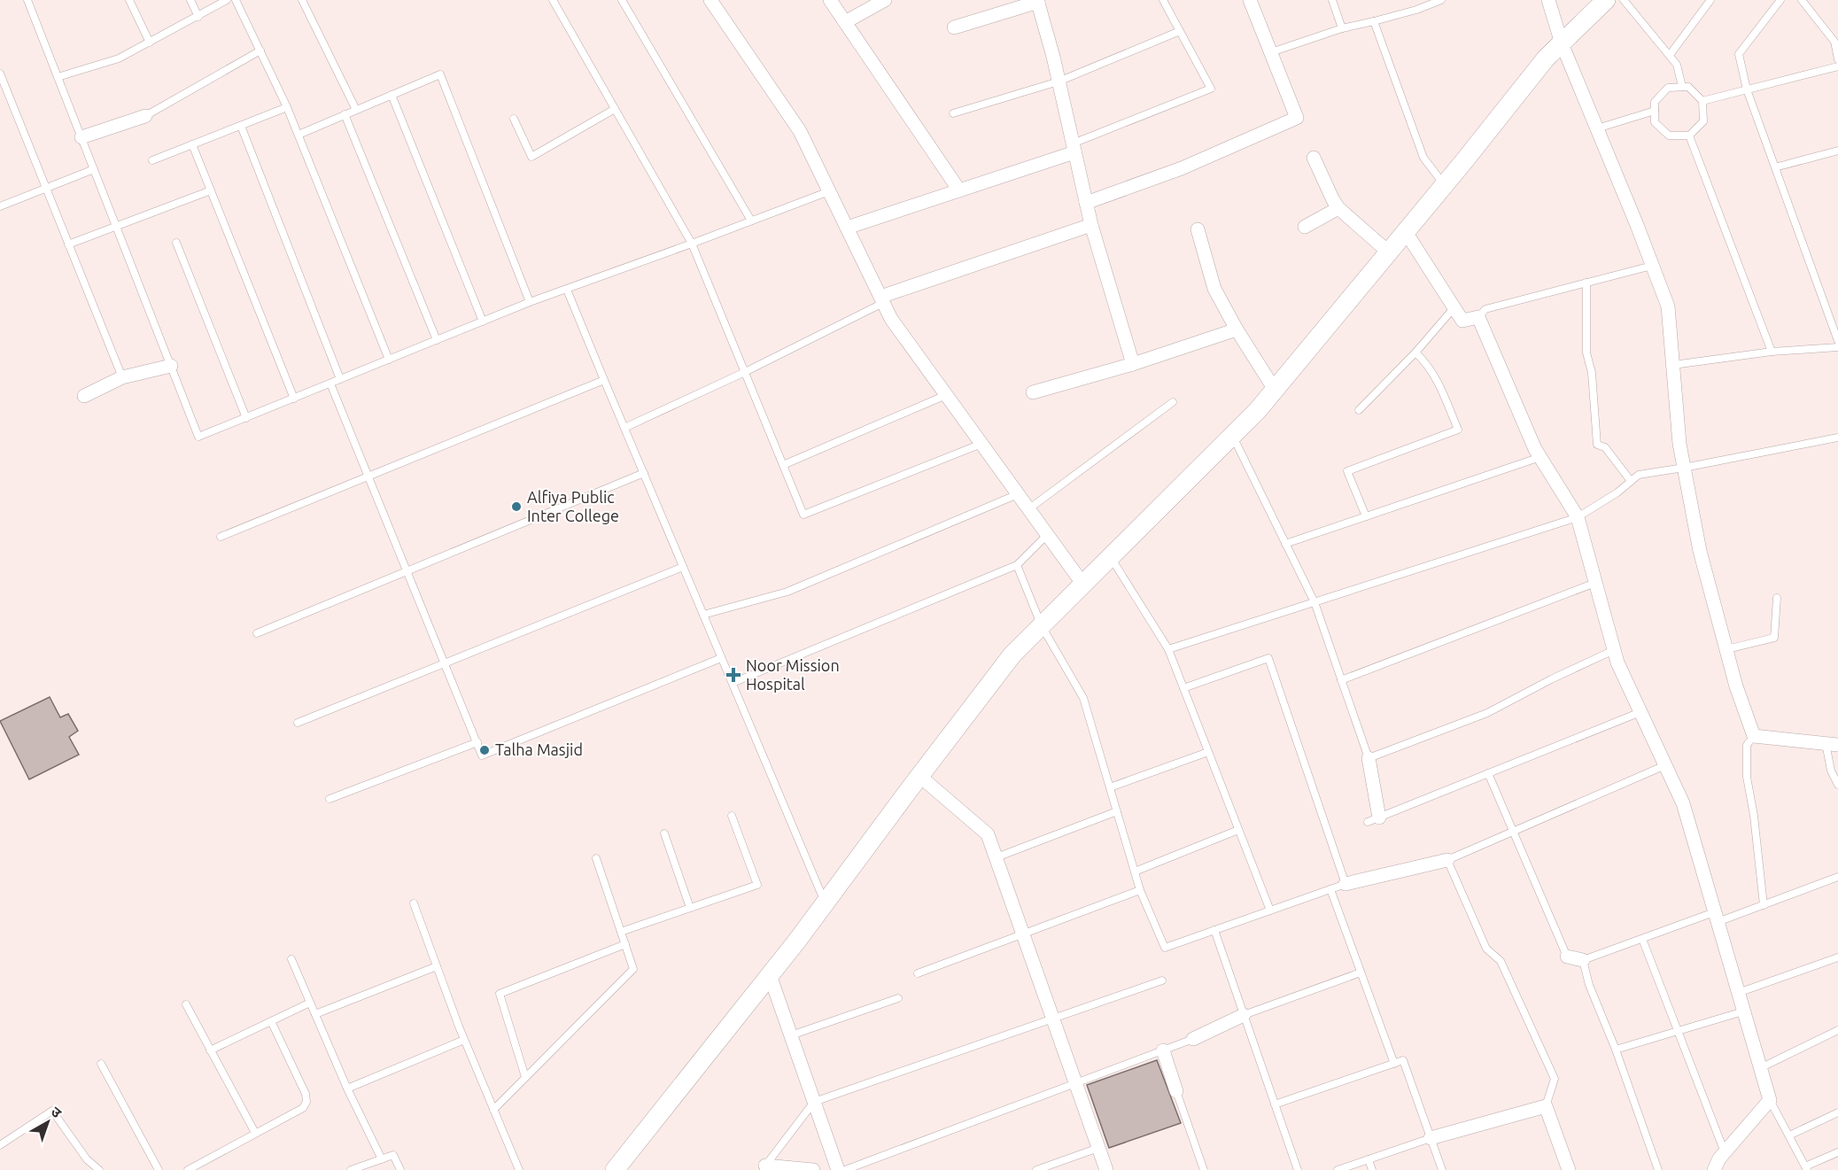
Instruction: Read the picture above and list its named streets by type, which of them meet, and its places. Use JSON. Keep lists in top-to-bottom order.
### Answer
{
  "places": {
    "other": ["Alfiya Public Inter College", "Talha Masjid"],
    "health": ["Noor Mission Hospital"]
  },
  "north": "top right"
}
